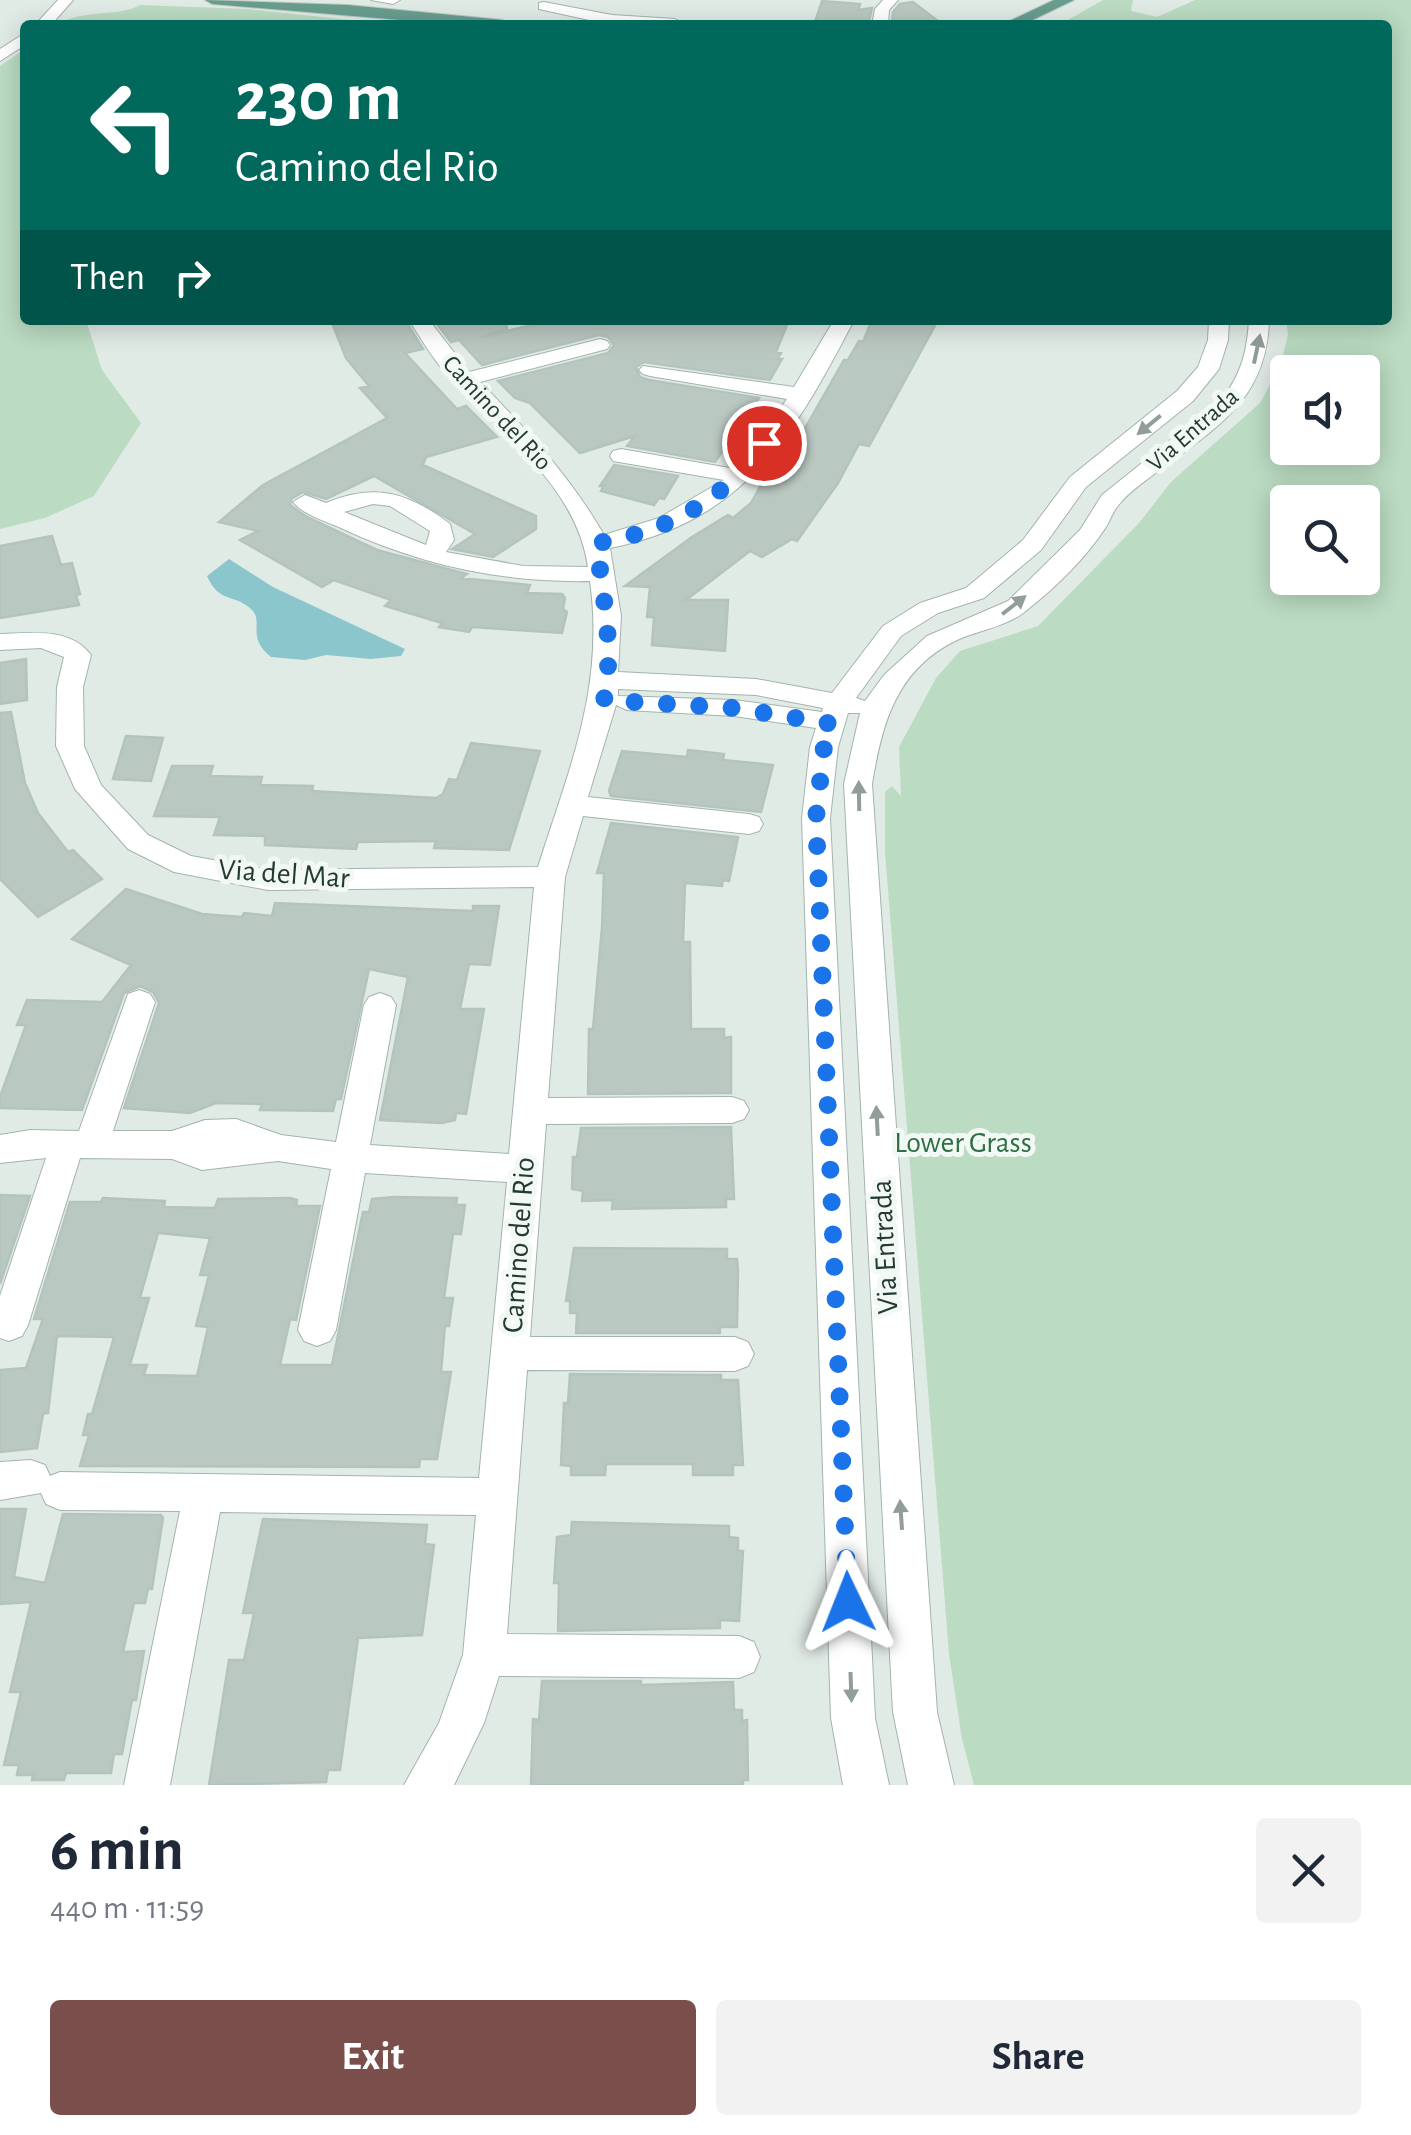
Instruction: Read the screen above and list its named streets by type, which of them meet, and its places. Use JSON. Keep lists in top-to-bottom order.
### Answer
{
  "streets": {
    "street": ["Camino del Rio", "Via Entrada", "Via del Mar"]
  },
  "crossings": [
    ["Camino del Rio", "Via del Mar"]
  ],
  "parks": ["Lower Grass"],
  "page": {
    "turn": ["230 m", "Camino del Rio"],
    "then": "Then",
    "heading": ["6 min", "440 m · 11:59"],
    "buttons": ["Exit", "Share"]
  }
}
